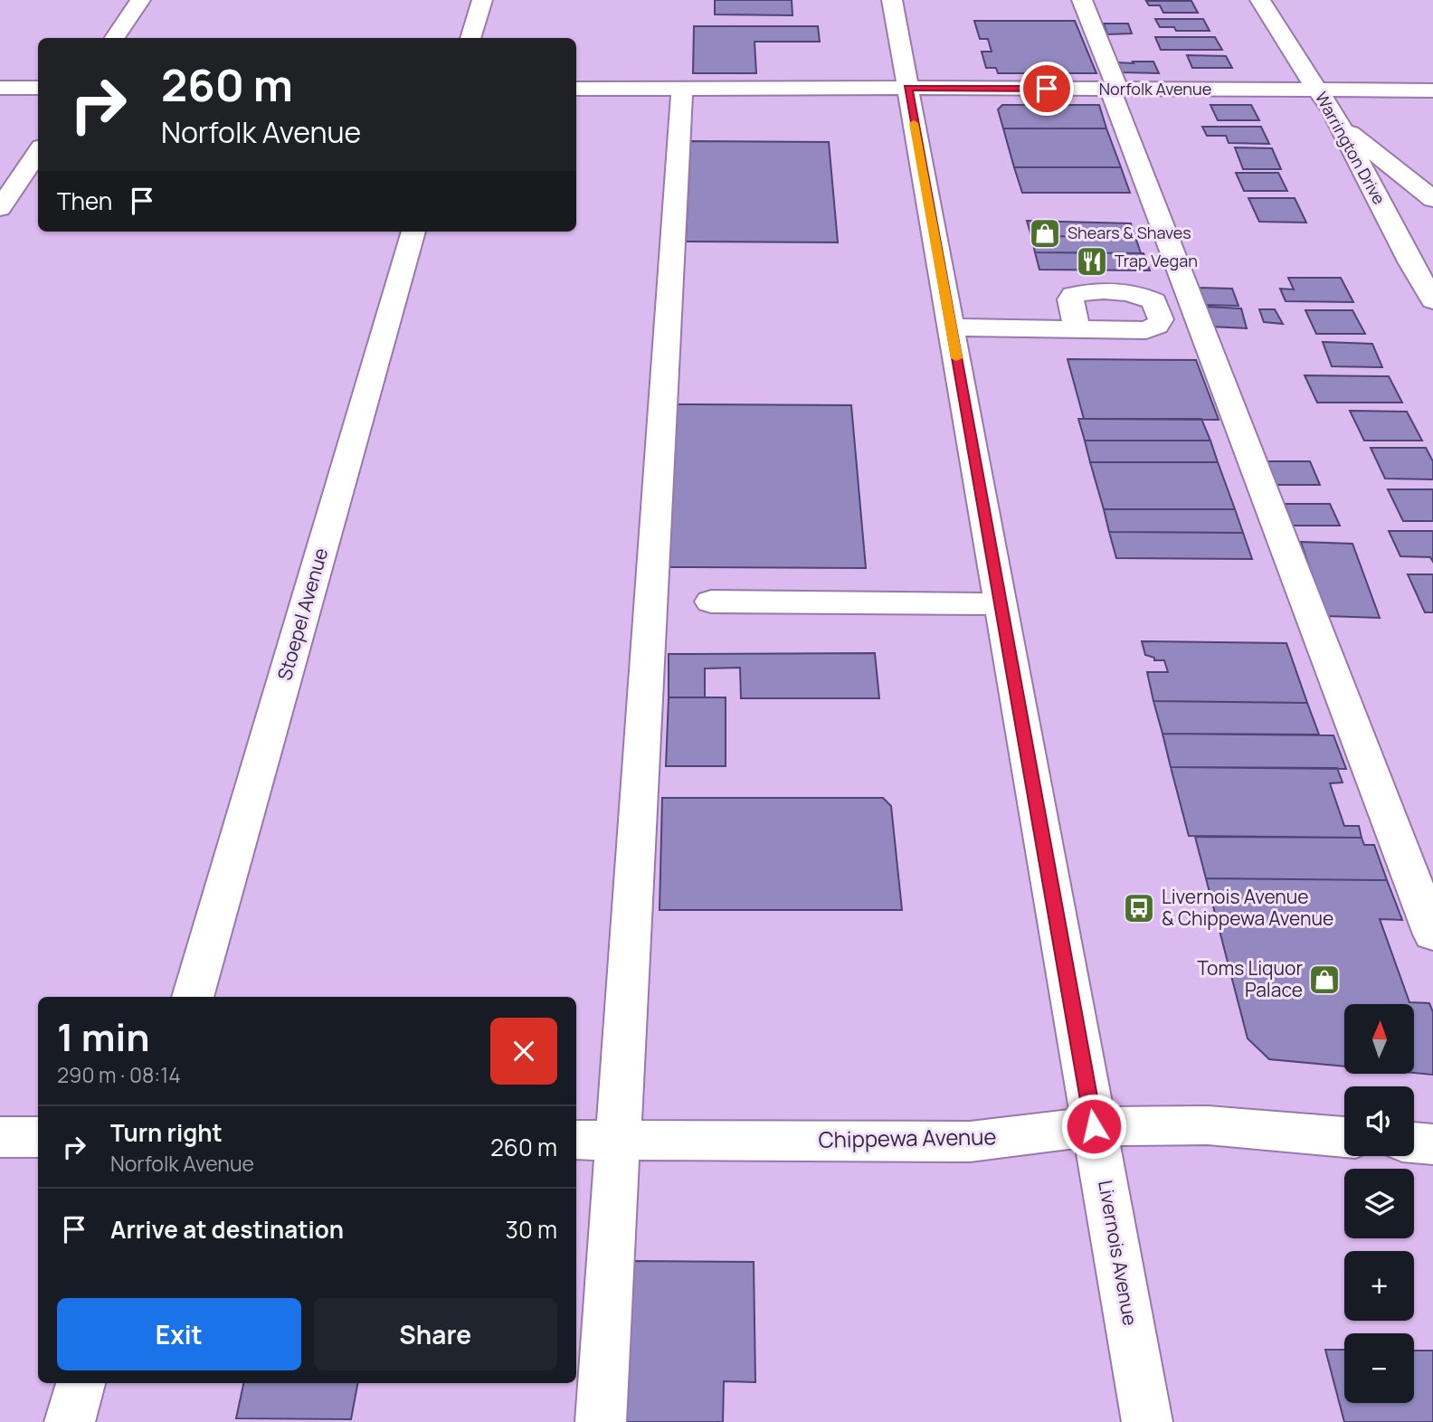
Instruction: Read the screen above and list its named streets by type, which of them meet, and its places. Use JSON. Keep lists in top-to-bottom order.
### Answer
{
  "streets": {
    "street": [
      "Norfolk Avenue",
      "Warrington Drive",
      "Stoepel Avenue",
      "Chippewa Avenue",
      "Livernois Avenue"
    ]
  },
  "crossings": [
    ["Norfolk Avenue", "Warrington Drive"],
    ["Norfolk Avenue", "Livernois Avenue"],
    ["Chippewa Avenue", "Livernois Avenue"]
  ],
  "places": {
    "shop": ["Shears & Shaves", "Toms Liquor Palace"],
    "restaurant": ["Trap Vegan"],
    "bus stop": ["Livernois Avenue & Chippewa Avenue"]
  },
  "north": "top",
  "page": {
    "turn": ["260 m", "Norfolk Avenue"],
    "then": "Then",
    "heading": ["1 min", "290 m · 08:14"],
    "map_buttons": ["+", "−"],
    "list": [
      {
        "name": "Turn right",
        "note": "Norfolk Avenue",
        "value": "260 m"
      },
      {
        "name": "Arrive at destination",
        "value": "30 m"
      }
    ],
    "buttons": ["Exit", "Share"]
  }
}
